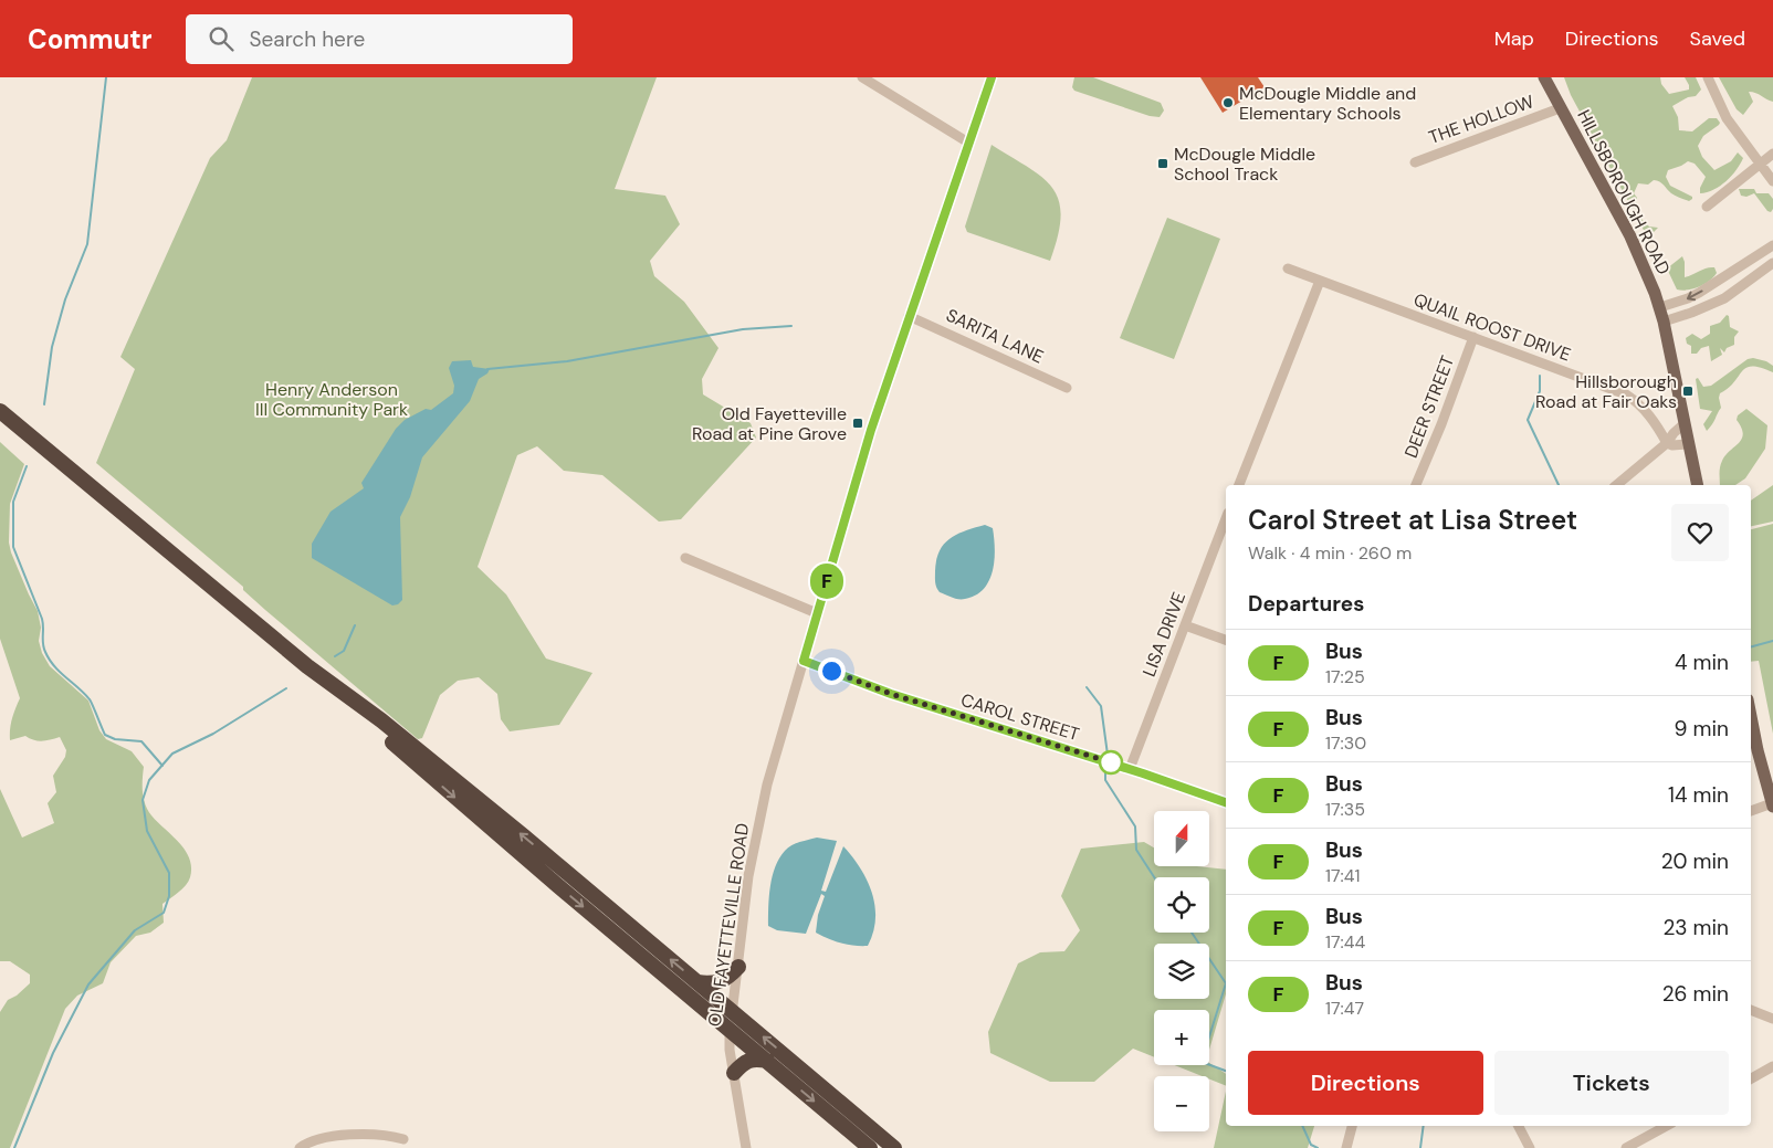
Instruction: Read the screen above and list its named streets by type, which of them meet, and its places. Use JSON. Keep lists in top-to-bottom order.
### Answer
{
  "streets": {
    "main road": ["HILLSBOROUGH ROAD"],
    "street": [
      "THE HOLLOW",
      "QUAIL ROOST DRIVE",
      "SARITA LANE",
      "DEER STREET",
      "LISA DRIVE",
      "CAROL STREET",
      "OLD FAYETTEVILLE ROAD"
    ]
  },
  "crossings": [
    ["THE HOLLOW", "HILLSBOROUGH ROAD"],
    ["QUAIL ROOST DRIVE", "DEER STREET"],
    ["SARITA LANE", "OLD FAYETTEVILLE ROAD"],
    ["LISA DRIVE", "CAROL STREET"],
    ["CAROL STREET", "OLD FAYETTEVILLE ROAD"]
  ],
  "parks": ["Henry Anderson III Community Park"],
  "places": {
    "other": ["McDougle Middle and Elementary Schools"],
    "transit": ["McDougle Middle School Track", "Hillsborough Road at Fair Oaks", "Old Fayetteville Road at Pine Grove"]
  },
  "lines": ["bus line F"],
  "north": "top",
  "page": {
    "header": "Commutr",
    "search": "Search here",
    "nav": ["Map", "Directions", "Saved"],
    "on_map": "F",
    "heading": [
      ["Carol Street at Lisa Street", "Walk · 4 min · 260 m"],
      "Departures"
    ],
    "list": [
      {
        "mark": "F",
        "name": "Bus",
        "note": "17:25",
        "value": "4 min"
      },
      {
        "mark": "F",
        "name": "Bus",
        "note": "17:30",
        "value": "9 min"
      },
      {
        "mark": "F",
        "name": "Bus",
        "note": "17:35",
        "value": "14 min"
      },
      {
        "mark": "F",
        "name": "Bus",
        "note": "17:41",
        "value": "20 min"
      },
      {
        "mark": "F",
        "name": "Bus",
        "note": "17:44",
        "value": "23 min"
      },
      {
        "mark": "F",
        "name": "Bus",
        "note": "17:47",
        "value": "26 min"
      }
    ],
    "map_buttons": ["+", "−"],
    "buttons": ["Directions", "Tickets"]
  }
}
